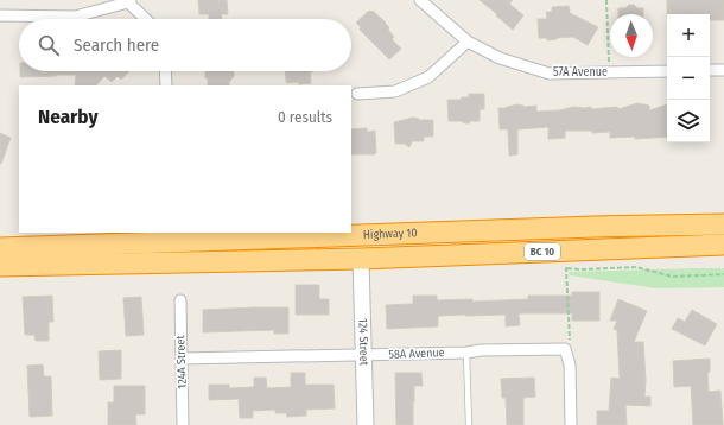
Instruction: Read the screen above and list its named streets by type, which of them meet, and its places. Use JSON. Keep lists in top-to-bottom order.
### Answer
{
  "streets": {
    "highway": ["Highway 10", "BC 10"],
    "street": [
      "57A Avenue",
      "124 Street",
      "58A Avenue",
      "124A Street"
    ]
  },
  "crossings": [
    ["Highway 10", "124 Street"],
    ["124 Street", "58A Avenue"],
    ["58A Avenue", "124A Street"]
  ],
  "north": "bottom",
  "page": {
    "map_buttons": ["+", "−"],
    "search": "Search here",
    "heading": ["Nearby", "0 results"]
  }
}
